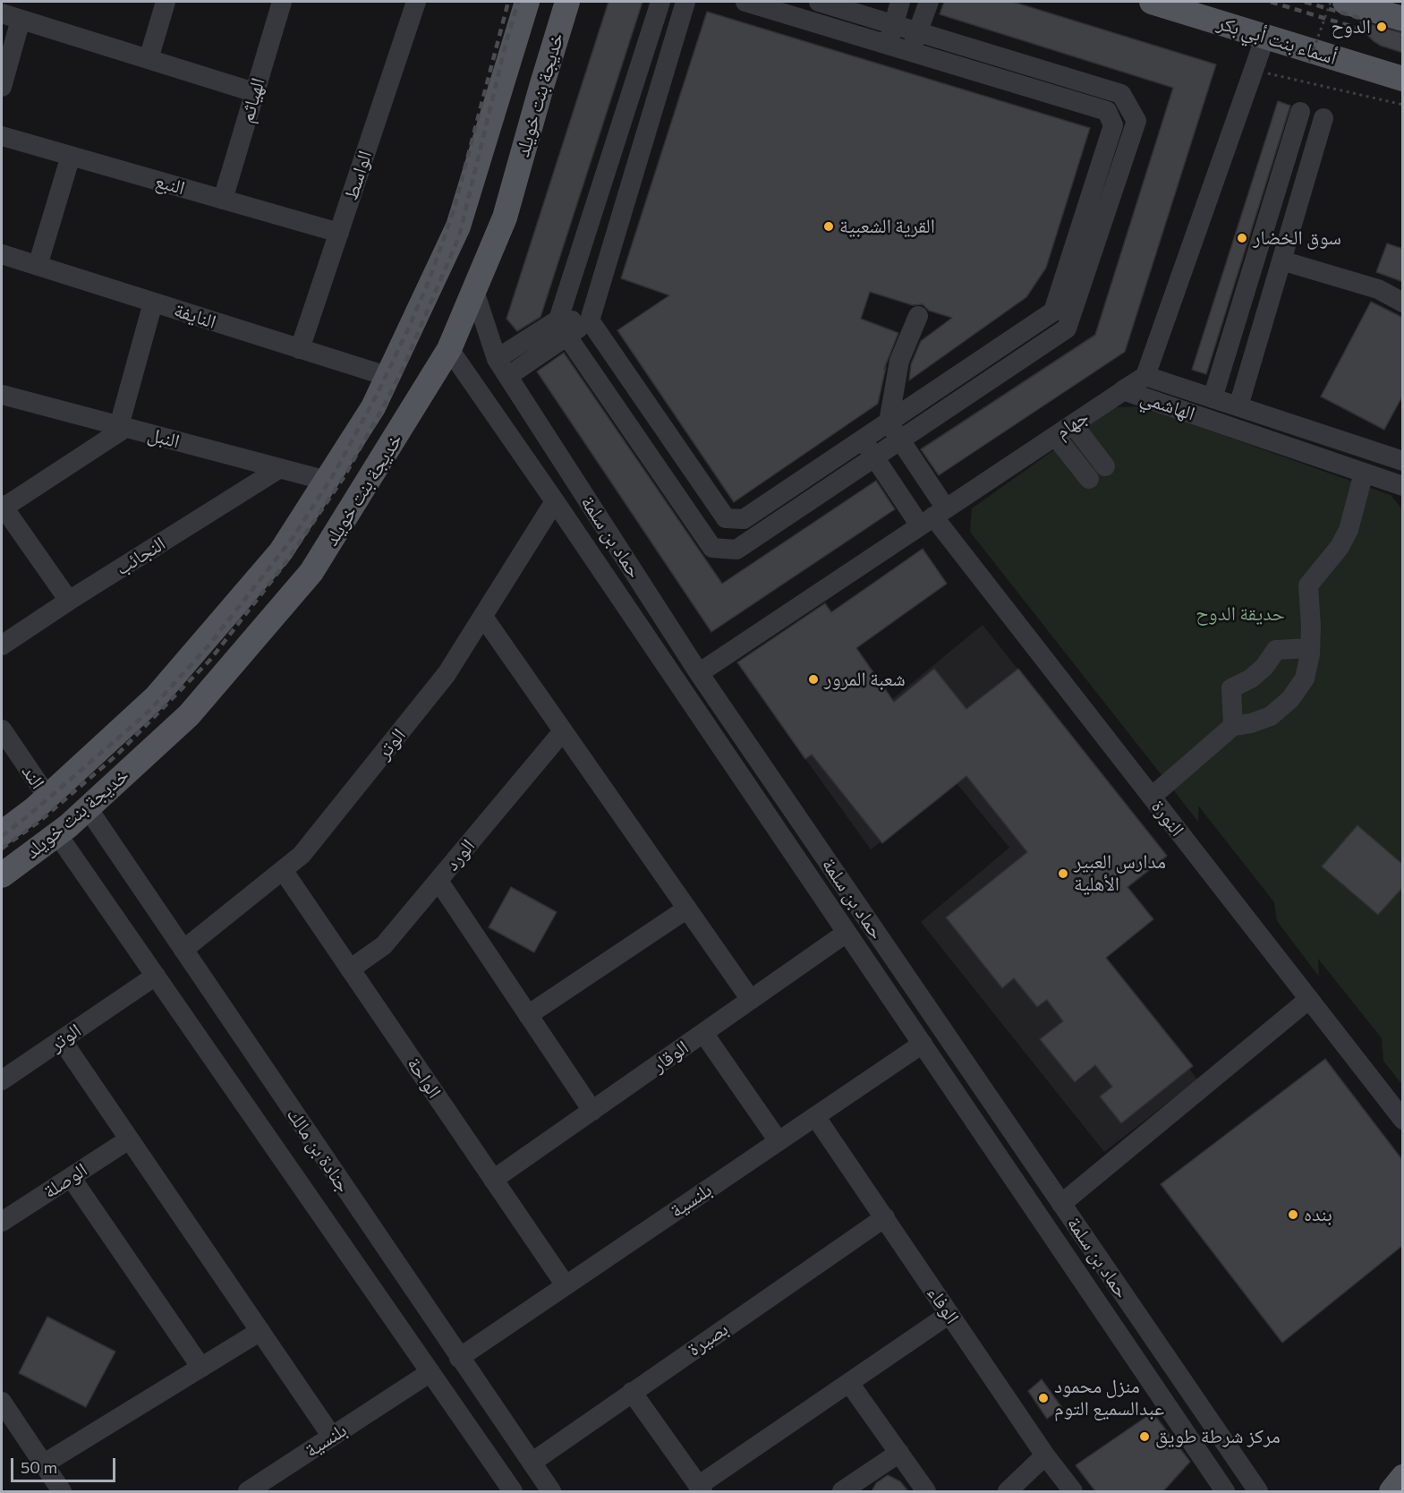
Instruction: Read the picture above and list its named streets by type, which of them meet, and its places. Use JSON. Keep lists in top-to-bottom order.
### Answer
{
  "streets": {
    "main road": ["أسماء بنت أبي بكر", "خديجة بنت خويلد"],
    "street": [
      "الهياثم",
      "الواسط",
      "النبع",
      "النايفة",
      "الهاشمي",
      "جهام",
      "النبل",
      "حماد بن سلمة",
      "النجائب",
      "الوتر",
      "الند",
      "النورة",
      "الورد",
      "الوقار",
      "الواحة",
      "جنادة بن مالك",
      "الوصلة",
      "بلنسية",
      "الوفاء",
      "بصيرة"
    ]
  },
  "crossings": [
    ["خديجة بنت خويلد", "النايفة"],
    ["خديجة بنت خويلد", "النبل"],
    ["خديجة بنت خويلد", "حماد بن سلمة"],
    ["خديجة بنت خويلد", "الند"],
    ["خديجة بنت خويلد", "جنادة بن مالك"],
    ["الهياثم", "النبع"],
    ["الواسط", "النبع"],
    ["الواسط", "النايفة"],
    ["الهاشمي", "جهام"],
    ["جهام", "حماد بن سلمة"],
    ["جهام", "النورة"],
    ["النبل", "النجائب"],
    ["حماد بن سلمة", "الوتر"],
    ["حماد بن سلمة", "الوقار"],
    ["حماد بن سلمة", "بلنسية"],
    ["الوتر", "الواحة"],
    ["الوتر", "جنادة بن مالك"],
    ["الورد", "الواحة"],
    ["الوقار", "الواحة"],
    ["الواحة", "بلنسية"],
    ["جنادة بن مالك", "بلنسية"],
    ["جنادة بن مالك", "بصيرة"],
    ["بلنسية", "الوفاء"],
    ["الوفاء", "بصيرة"]
  ],
  "parks": ["حديقة الدوح"],
  "places": [
    "الدوح",
    "القرية الشعبية",
    "سوق الخضار",
    "شعبة المرور",
    "مدارس العبير الأهلية",
    "بنده",
    "منزل محمود عبدالسميع التوم",
    "مركز شرطة طويق"
  ],
  "scale_bar": "50 m"
}
